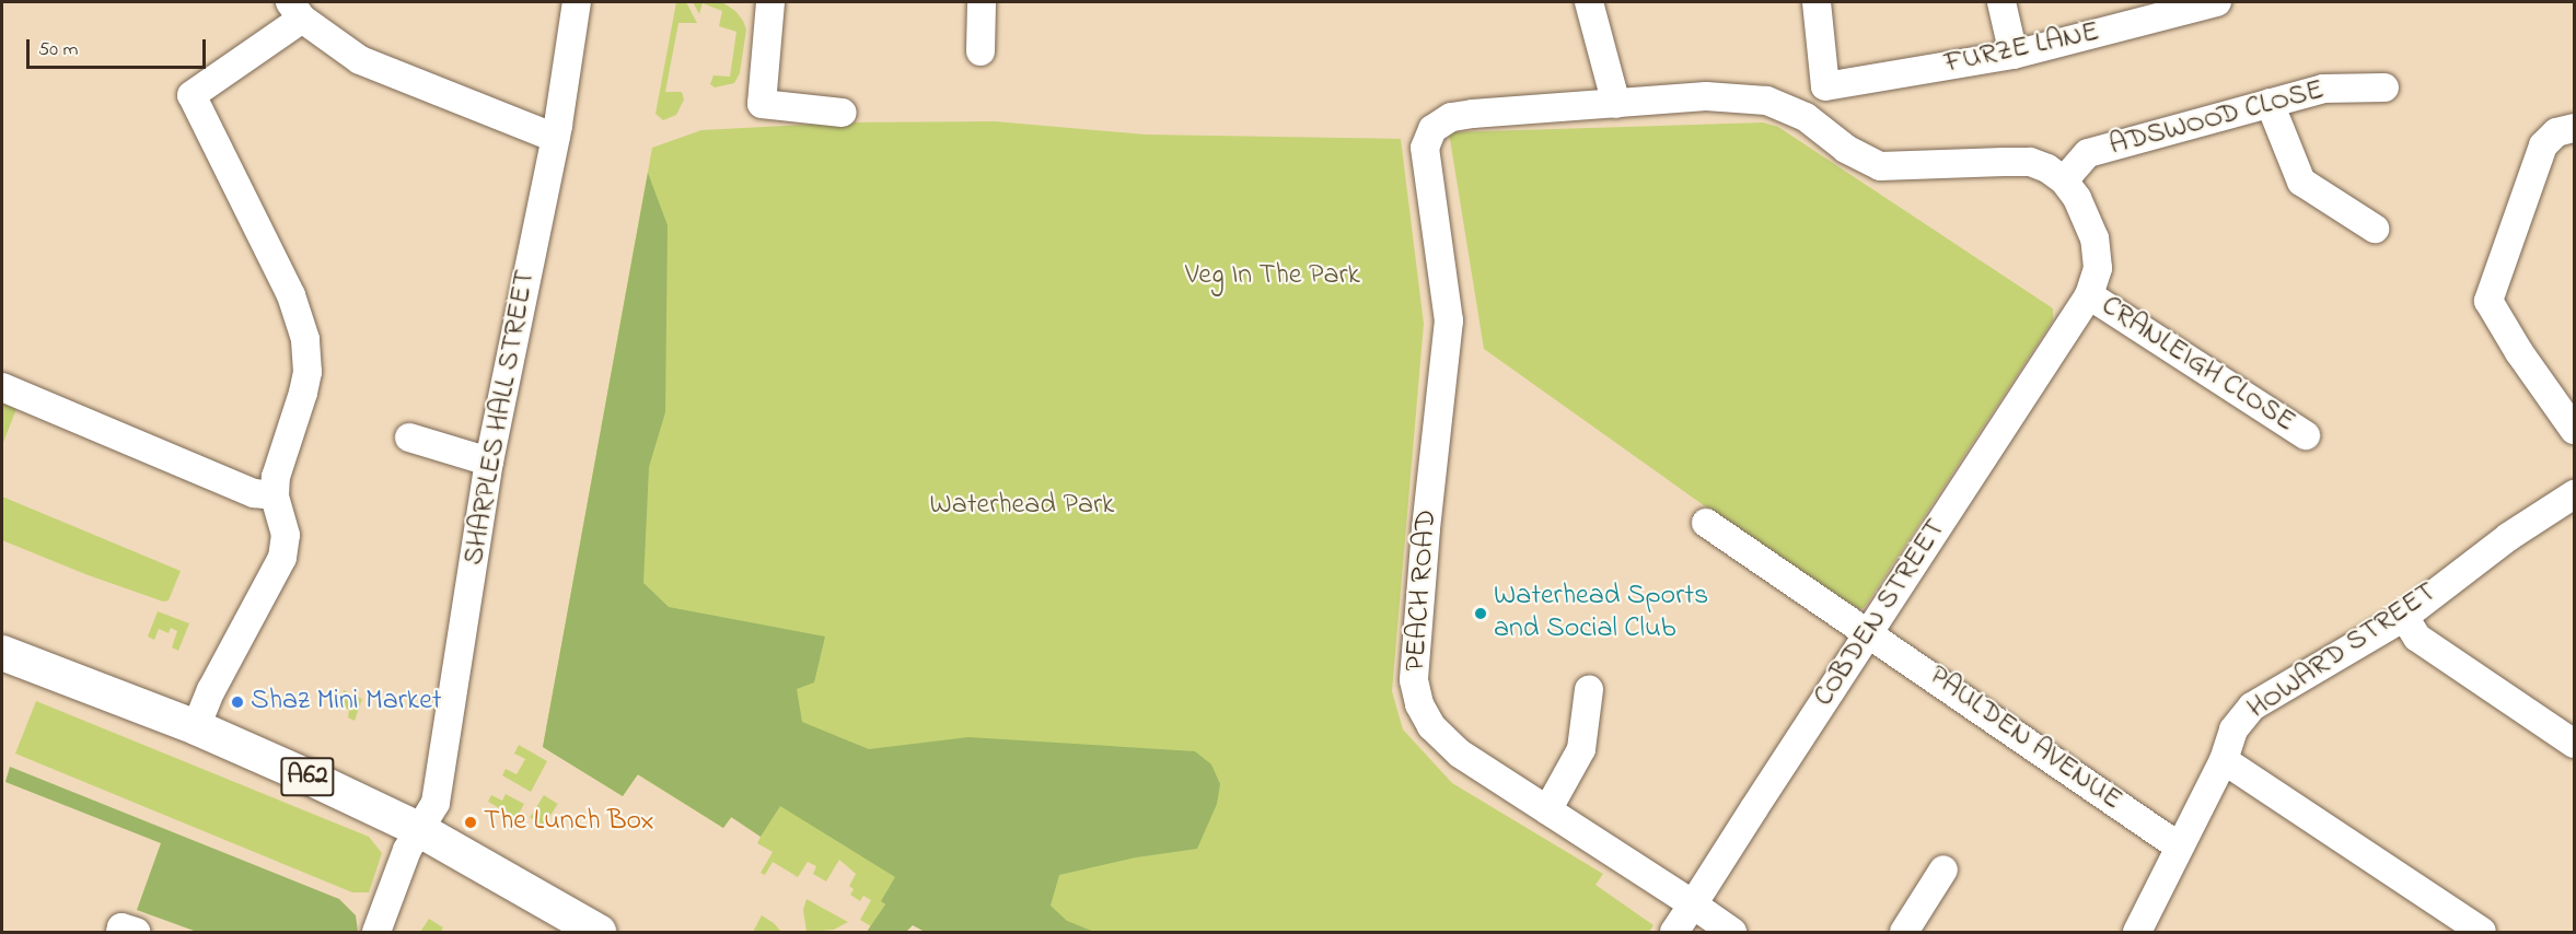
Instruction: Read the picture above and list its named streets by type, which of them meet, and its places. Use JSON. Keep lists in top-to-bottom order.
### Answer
{
  "streets": {
    "main road": ["A62"],
    "street": [
      "FURZE LANE",
      "ADSWOOD CLOSE",
      "CRANLEIGH CLOSE",
      "SHARPLES HALL STREET",
      "PEACH ROAD",
      "COBDEN STREET",
      "HOWARD STREET",
      "PAULDEN AVENUE"
    ]
  },
  "crossings": [
    ["ADSWOOD CLOSE", "COBDEN STREET"],
    ["CRANLEIGH CLOSE", "COBDEN STREET"],
    ["SHARPLES HALL STREET", "A62"],
    ["PEACH ROAD", "COBDEN STREET"],
    ["COBDEN STREET", "PAULDEN AVENUE"],
    ["HOWARD STREET", "PAULDEN AVENUE"]
  ],
  "parks": ["Veg In The Park", "Waterhead Park"],
  "places": ["Waterhead Sports and Social Club", "Shaz Mini Market", "The Lunch Box"],
  "scale_bar": "50 m"
}
